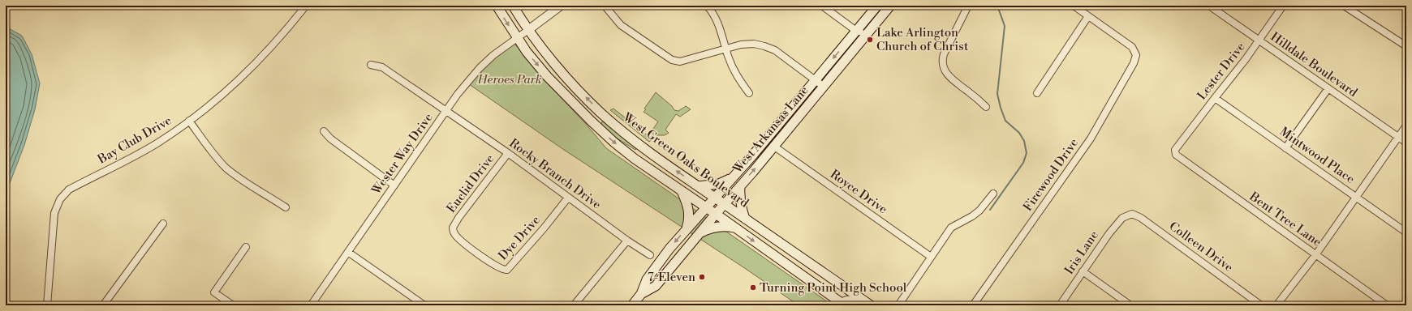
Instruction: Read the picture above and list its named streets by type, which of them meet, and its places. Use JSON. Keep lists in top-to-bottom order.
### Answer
{
  "streets": {
    "main road": ["West Arkansas Lane", "West Green Oaks Boulevard"],
    "street": [
      "Hilldale Boulevard",
      "Lester Drive",
      "Bay Club Drive",
      "Wester Way Drive",
      "Mintwood Place",
      "Rocky Branch Drive",
      "Firewood Drive",
      "Euclid Drive",
      "Royce Drive",
      "Bent Tree Lane",
      "Dye Drive",
      "Colleen Drive",
      "Iris Lane"
    ]
  },
  "crossings": [
    ["Hilldale Boulevard", "Lester Drive"],
    ["Lester Drive", "Mintwood Place"],
    ["Lester Drive", "Bent Tree Lane"],
    ["West Arkansas Lane", "West Green Oaks Boulevard"],
    ["West Arkansas Lane", "Royce Drive"],
    ["Wester Way Drive", "West Green Oaks Boulevard"],
    ["Wester Way Drive", "Rocky Branch Drive"],
    ["Rocky Branch Drive", "Euclid Drive"],
    ["Rocky Branch Drive", "Dye Drive"],
    ["Euclid Drive", "Dye Drive"],
    ["Colleen Drive", "Iris Lane"]
  ],
  "parks": ["Heroes Park"],
  "places": ["Lake Arlington Church of Christ", "7-Eleven", "Turning Point High School"]
}
